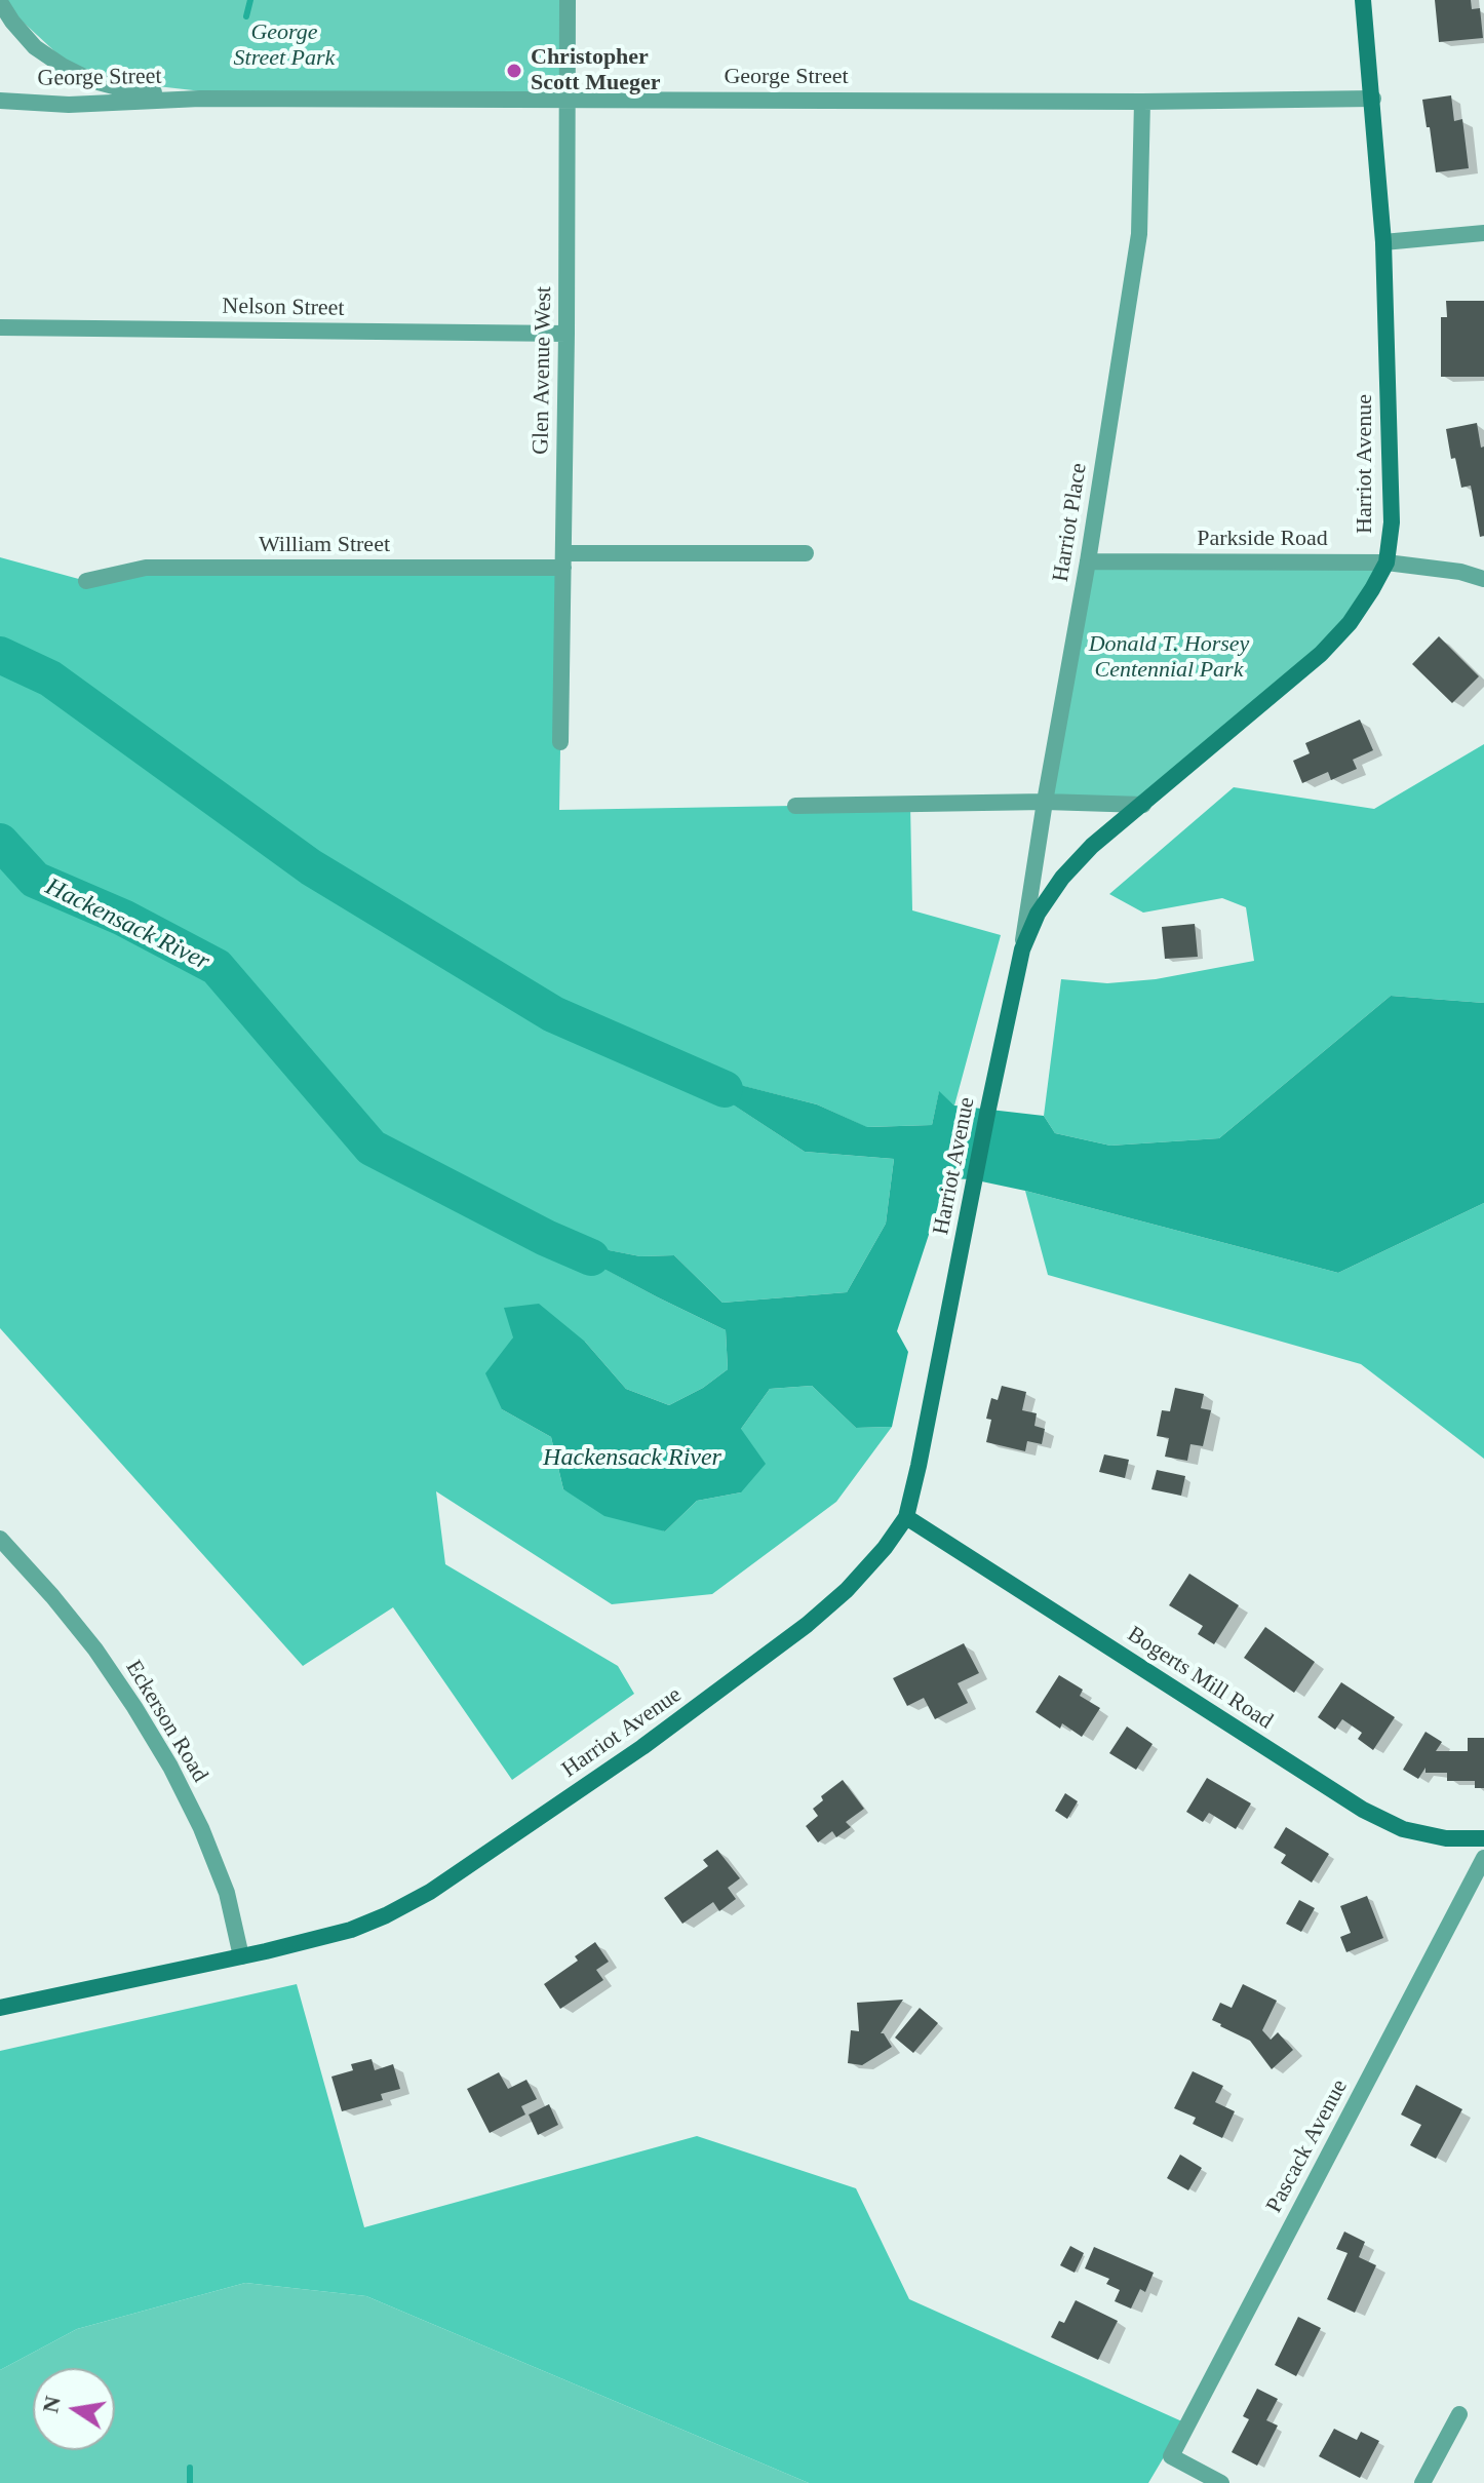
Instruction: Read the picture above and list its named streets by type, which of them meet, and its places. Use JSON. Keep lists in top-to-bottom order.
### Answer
{
  "streets": {
    "street": [
      "George Street",
      "Nelson Street",
      "Glen Avenue West",
      "Harriot Avenue",
      "Harriot Place",
      "Parkside Road",
      "William Street",
      "Bogerts Mill Road",
      "Eckerson Road",
      "Pascack Avenue"
    ]
  },
  "crossings": [
    ["George Street", "Glen Avenue West"],
    ["George Street", "Harriot Avenue"],
    ["George Street", "Harriot Place"],
    ["Nelson Street", "Glen Avenue West"],
    ["Glen Avenue West", "William Street"],
    ["Harriot Avenue", "Harriot Place"],
    ["Harriot Avenue", "Parkside Road"],
    ["Harriot Avenue", "Bogerts Mill Road"],
    ["Harriot Avenue", "Eckerson Road"],
    ["Harriot Place", "Parkside Road"]
  ],
  "water": ["Hackensack River"],
  "parks": ["George Street Park", "Donald T. Horsey Centennial Park"],
  "places": ["Christopher Scott Mueger"],
  "north": "left"
}
